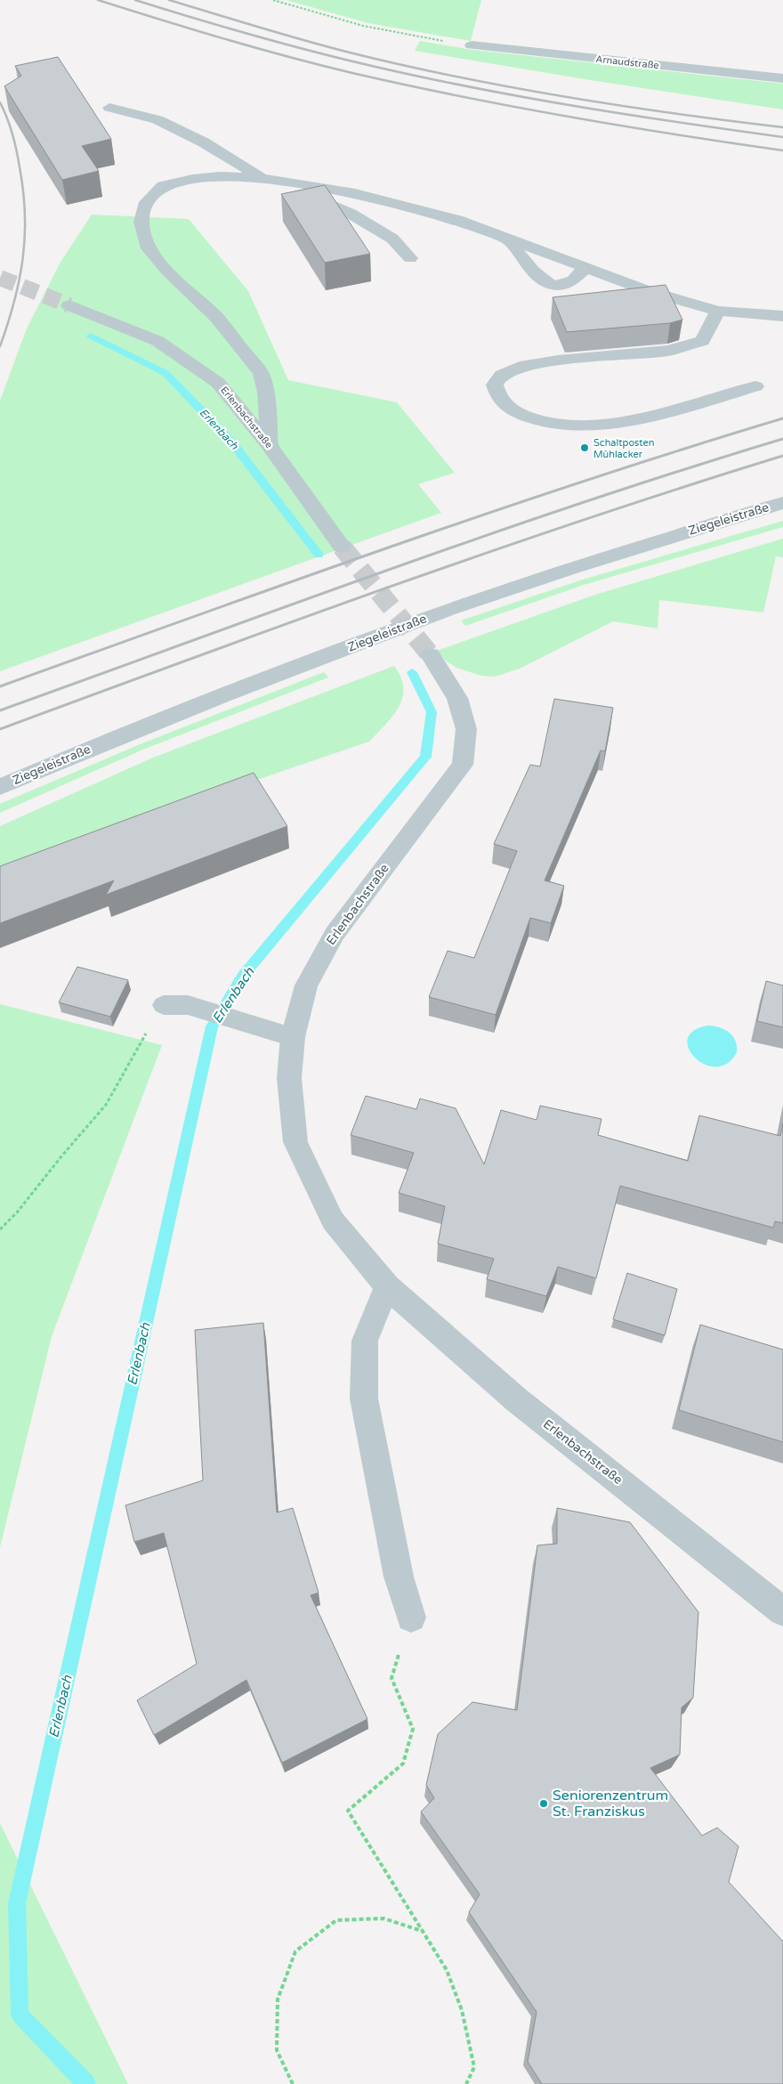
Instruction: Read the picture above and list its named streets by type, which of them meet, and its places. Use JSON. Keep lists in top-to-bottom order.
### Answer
{
  "streets": {
    "street": ["Arnaudstraße", "Erlenbachstraße", "Ziegeleistraße"]
  },
  "water": ["Erlenbach"],
  "places": ["Schaltposten Mühlacker", "Seniorenzentrum St. Franziskus"]
}
